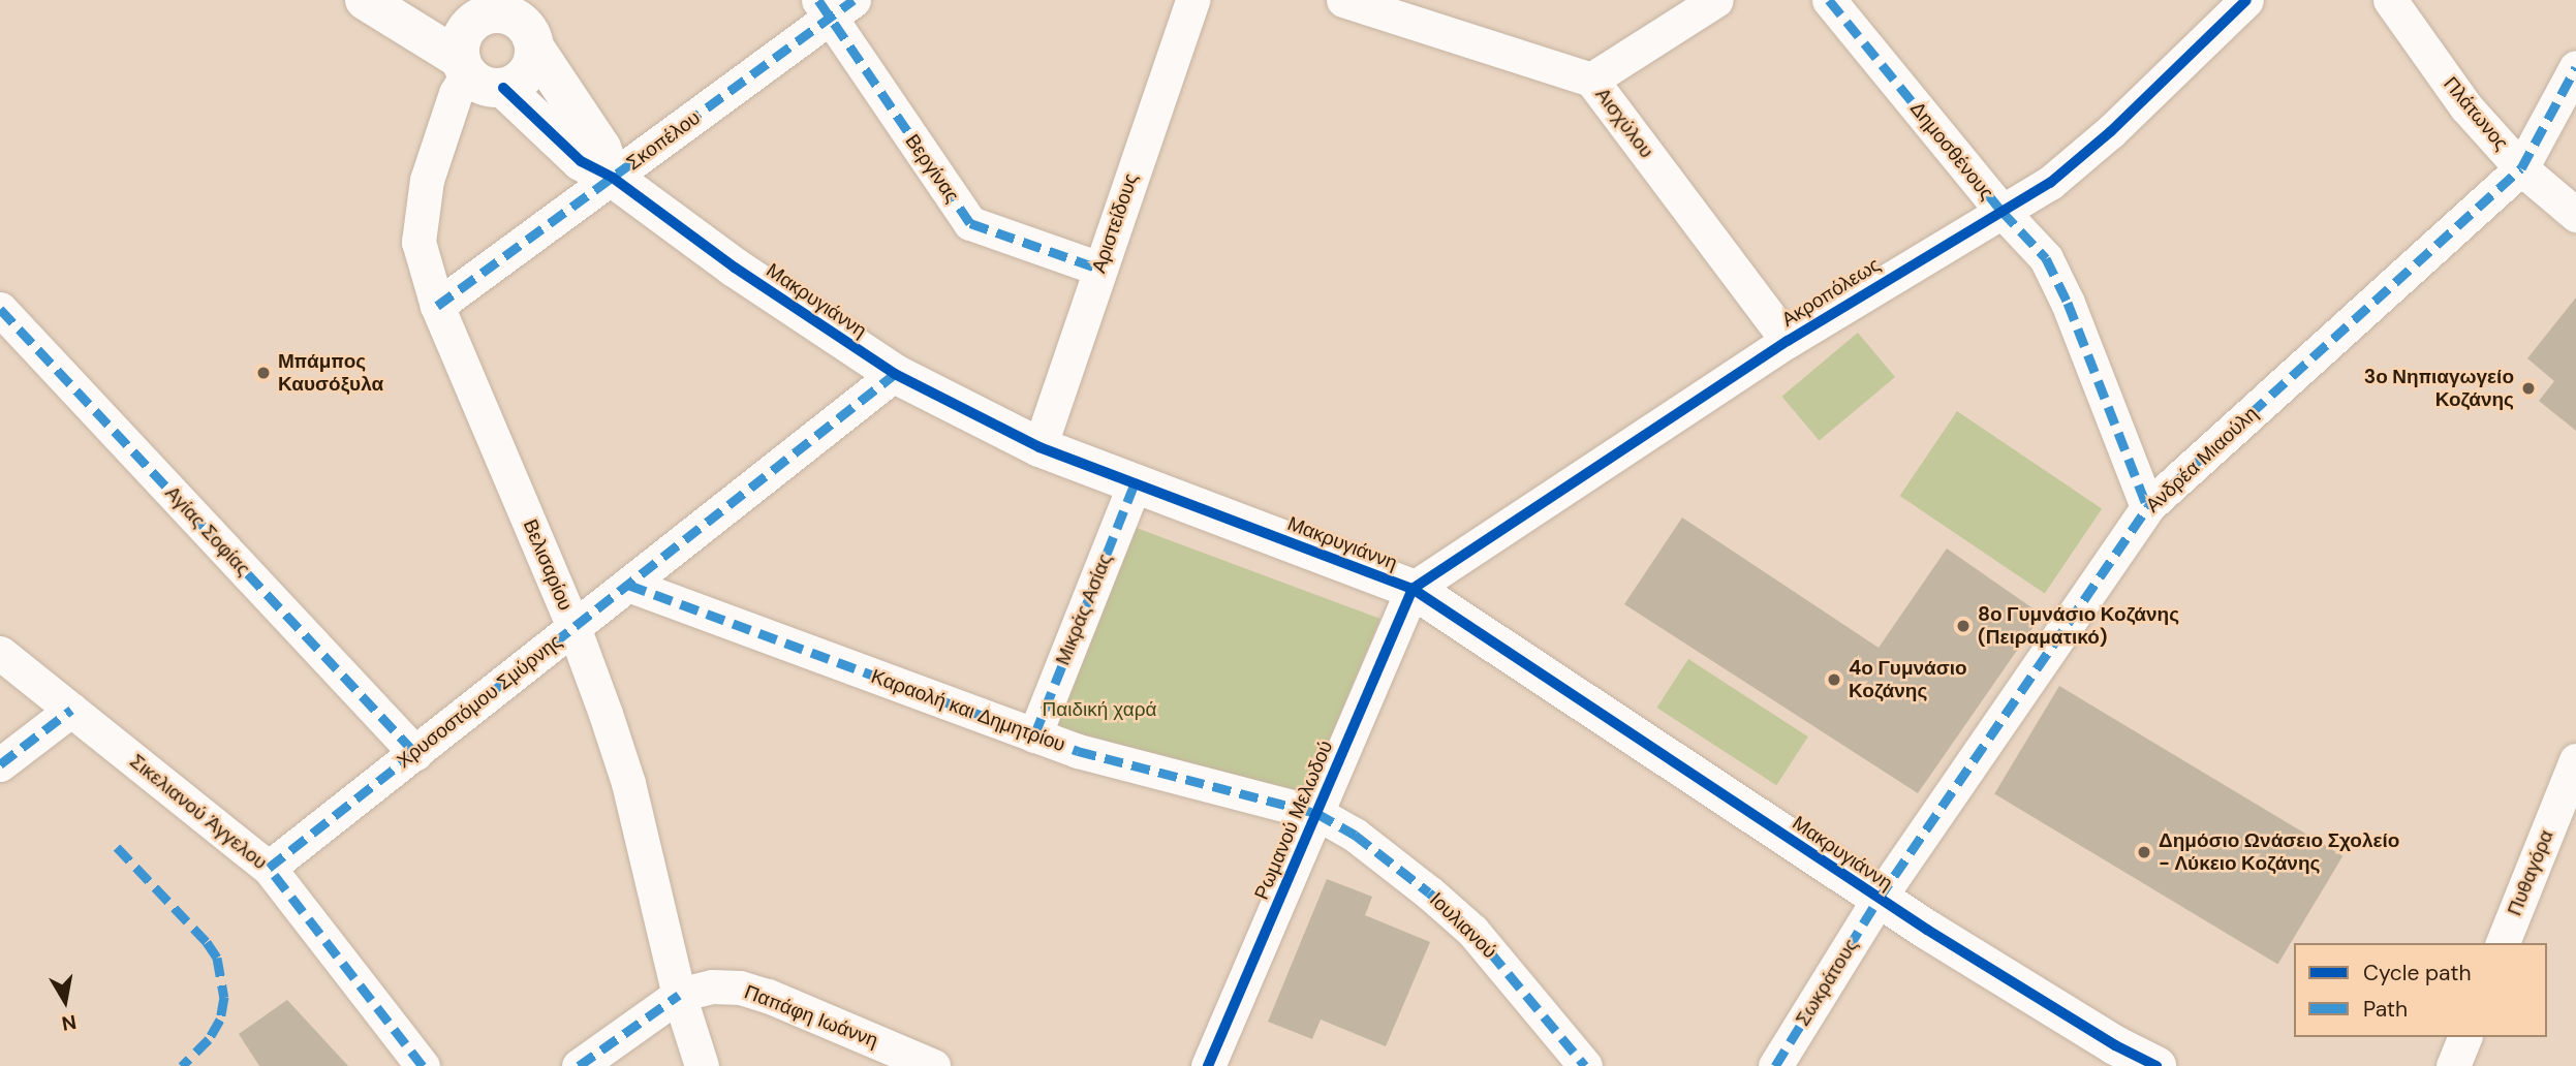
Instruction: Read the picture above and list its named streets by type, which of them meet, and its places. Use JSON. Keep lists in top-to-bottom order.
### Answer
{
  "streets": {
    "street": [
      "Πλάτωνος",
      "Αισχύλου",
      "Σκοπέλου",
      "Δημοσθένους",
      "Βεργίνας",
      "Αριστείδους",
      "Ακροπόλεως",
      "Μακρυγιάννη",
      "Ανδρέα Μιαούλη",
      "Αγίας Σοφίας",
      "Βελισαρίου",
      "Μικράς Ασίας",
      "Χρυσοστόμου Σμύρνης",
      "Καραολή και Δημητρίου",
      "Σικελιανού Άγγελου",
      "Ρωμανού Μελωδού",
      "Πυθαγόρα",
      "Ιουλιανού",
      "Σωκράτους",
      "Παπάφη Ιωάννη"
    ]
  },
  "crossings": [
    ["Πλάτωνος", "Ανδρέα Μιαούλη"],
    ["Αισχύλου", "Ακροπόλεως"],
    ["Σκοπέλου", "Βεργίνας"],
    ["Σκοπέλου", "Μακρυγιάννη"],
    ["Σκοπέλου", "Βελισαρίου"],
    ["Δημοσθένους", "Ακροπόλεως"],
    ["Δημοσθένους", "Ανδρέα Μιαούλη"],
    ["Βεργίνας", "Αριστείδους"],
    ["Αριστείδους", "Μακρυγιάννη"],
    ["Ακροπόλεως", "Μακρυγιάννη"],
    ["Ακροπόλεως", "Ρωμανού Μελωδού"],
    ["Μακρυγιάννη", "Ανδρέα Μιαούλη"],
    ["Μακρυγιάννη", "Βελισαρίου"],
    ["Μακρυγιάννη", "Μικράς Ασίας"],
    ["Μακρυγιάννη", "Χρυσοστόμου Σμύρνης"],
    ["Μακρυγιάννη", "Ρωμανού Μελωδού"],
    ["Μακρυγιάννη", "Σωκράτους"],
    ["Ανδρέα Μιαούλη", "Σωκράτους"],
    ["Αγίας Σοφίας", "Χρυσοστόμου Σμύρνης"],
    ["Βελισαρίου", "Χρυσοστόμου Σμύρνης"],
    ["Βελισαρίου", "Παπάφη Ιωάννη"],
    ["Μικράς Ασίας", "Καραολή και Δημητρίου"],
    ["Χρυσοστόμου Σμύρνης", "Καραολή και Δημητρίου"],
    ["Χρυσοστόμου Σμύρνης", "Σικελιανού Άγγελου"],
    ["Καραολή και Δημητρίου", "Ρωμανού Μελωδού"],
    ["Καραολή και Δημητρίου", "Ιουλιανού"],
    ["Ρωμανού Μελωδού", "Ιουλιανού"]
  ],
  "parks": ["Παιδική χαρά"],
  "places": [
    "Μπάμπος Καυσόξυλα",
    "3ο Νηπιαγωγείο Κοζάνης",
    "8ο Γυμνάσιο Κοζάνης (Πειραματικό)",
    "4ο Γυμνάσιο Κοζάνης",
    "Δημόσιο Ωνάσειο Σχολείο - Λύκειο Κοζάνης"
  ],
  "legend": ["Cycle path", "Path"],
  "north": "bottom"
}
